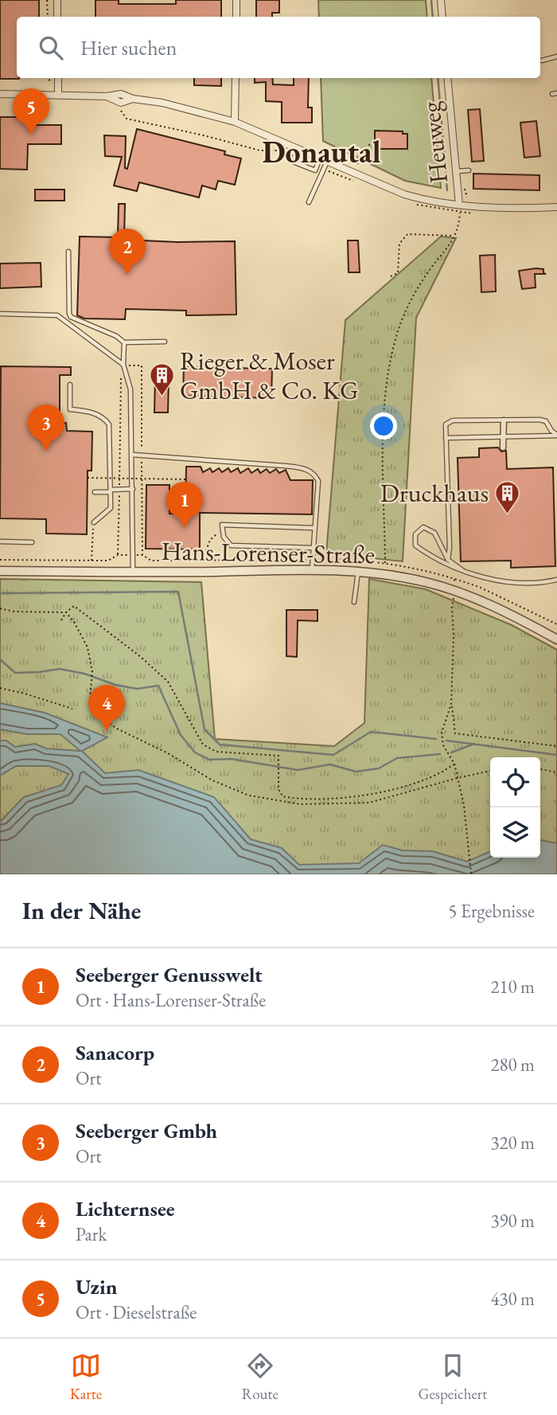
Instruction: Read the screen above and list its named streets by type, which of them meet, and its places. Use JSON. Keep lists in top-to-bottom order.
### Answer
{
  "streets": {
    "street": ["Heuweg", "Hans-Lorenser-Straße"]
  },
  "districts": ["Donautal"],
  "places": {
    "building": ["Rieger & Moser GmbH & Co. KG", "Druckhaus"]
  },
  "page": {
    "search": "Hier suchen",
    "pins": [
      "5",
      "2",
      "3",
      "1",
      "4"
    ],
    "heading": ["In der Nähe", "5 Ergebnisse"],
    "list": [
      {
        "mark": "1",
        "name": "Seeberger Genusswelt",
        "note": "Ort · Hans-Lorenser-Straße",
        "value": "210 m"
      },
      {
        "mark": "2",
        "name": "Sanacorp",
        "note": "Ort",
        "value": "280 m"
      },
      {
        "mark": "3",
        "name": "Seeberger Gmbh",
        "note": "Ort",
        "value": "320 m"
      },
      {
        "mark": "4",
        "name": "Lichternsee",
        "note": "Park",
        "value": "390 m"
      },
      {
        "mark": "5",
        "name": "Uzin",
        "note": "Ort · Dieselstraße",
        "value": "430 m"
      }
    ],
    "nav": ["Karte", "Route", "Gespeichert"]
  }
}
